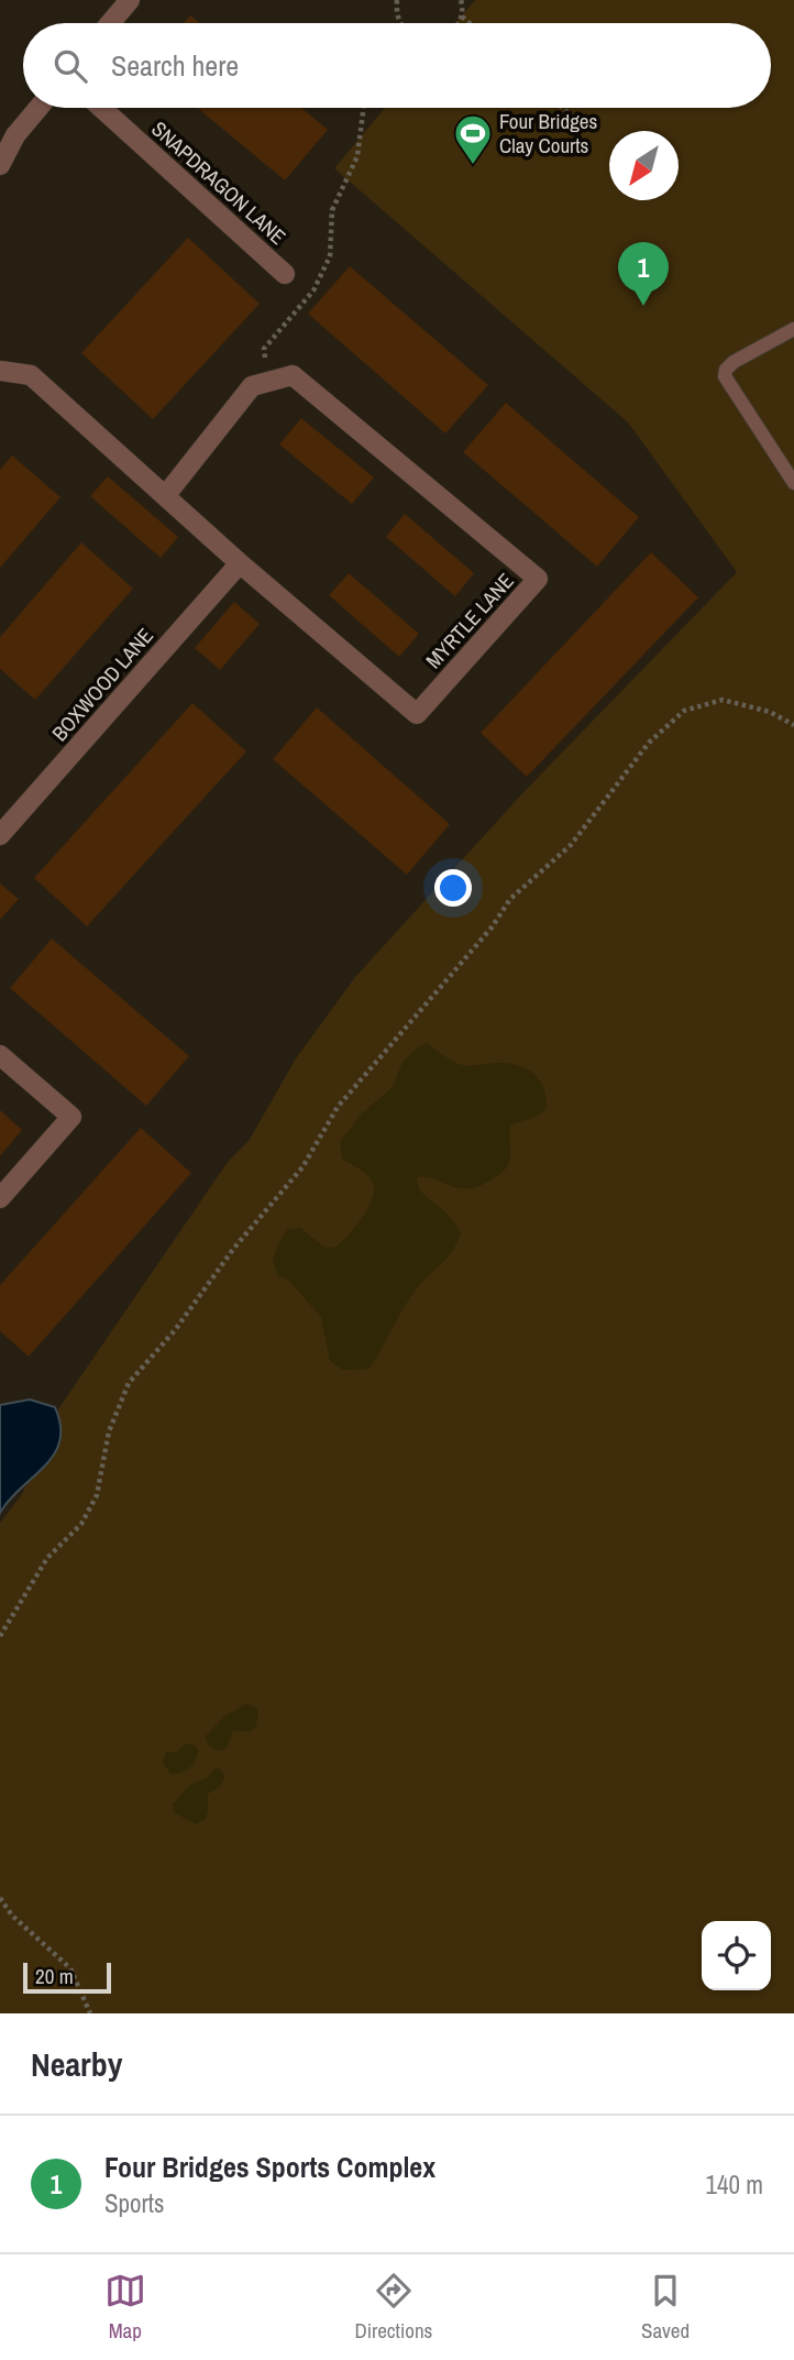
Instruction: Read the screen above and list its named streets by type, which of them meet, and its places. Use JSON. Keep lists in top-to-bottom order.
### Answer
{
  "streets": {
    "street": ["SNAPDRAGON LANE", "MYRTLE LANE", "BOXWOOD LANE"]
  },
  "crossings": [
    ["MYRTLE LANE", "BOXWOOD LANE"]
  ],
  "places": {
    "sports": ["Four Bridges Clay Courts"]
  },
  "scale_bar": "20 m",
  "north": "bottom left",
  "page": {
    "search": "Search here",
    "pins": "1",
    "scale": "20 m",
    "heading": "Nearby",
    "list": [
      {
        "mark": "1",
        "name": "Four Bridges Sports Complex",
        "note": "Sports",
        "value": "140 m"
      }
    ],
    "nav": ["Map", "Directions", "Saved"]
  }
}
